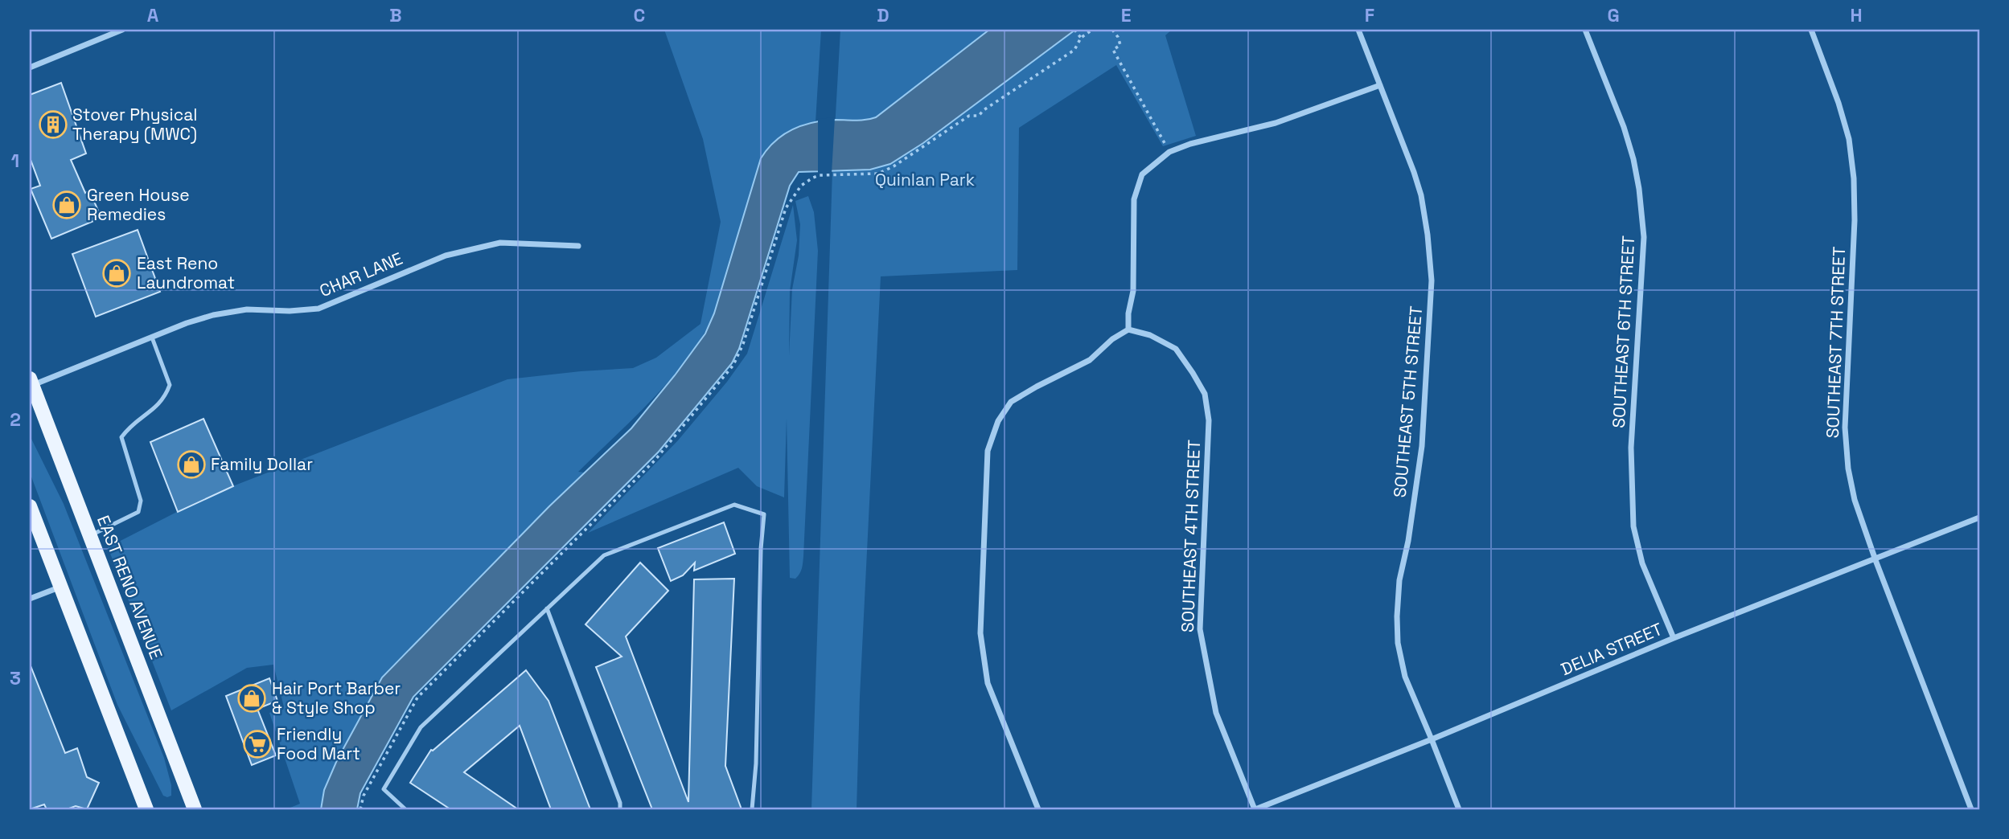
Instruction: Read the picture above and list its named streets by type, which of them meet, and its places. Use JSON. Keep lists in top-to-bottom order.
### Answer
{
  "streets": {
    "main road": ["EAST RENO AVENUE"],
    "street": [
      "CHAR LANE",
      "SOUTHEAST 6TH STREET",
      "SOUTHEAST 7TH STREET",
      "SOUTHEAST 5TH STREET",
      "SOUTHEAST 4TH STREET",
      "DELIA STREET"
    ]
  },
  "crossings": [
    ["CHAR LANE", "EAST RENO AVENUE"],
    ["SOUTHEAST 6TH STREET", "DELIA STREET"],
    ["SOUTHEAST 7TH STREET", "DELIA STREET"],
    ["SOUTHEAST 5TH STREET", "DELIA STREET"],
    ["SOUTHEAST 4TH STREET", "DELIA STREET"]
  ],
  "parks": ["Quinlan Park"],
  "places": {
    "building": ["Stover Physical Therapy (MWC)"],
    "shop": [
      "Green House Remedies",
      "East Reno Laundromat",
      "Family Dollar",
      "Hair Port Barber & Style Shop"
    ],
    "supermarket": ["Friendly Food Mart"]
  },
  "grid": {
    "columns": [
      "A",
      "B",
      "C",
      "D",
      "E",
      "F",
      "G",
      "H"
    ],
    "rows": ["1", "2", "3"]
  }
}
